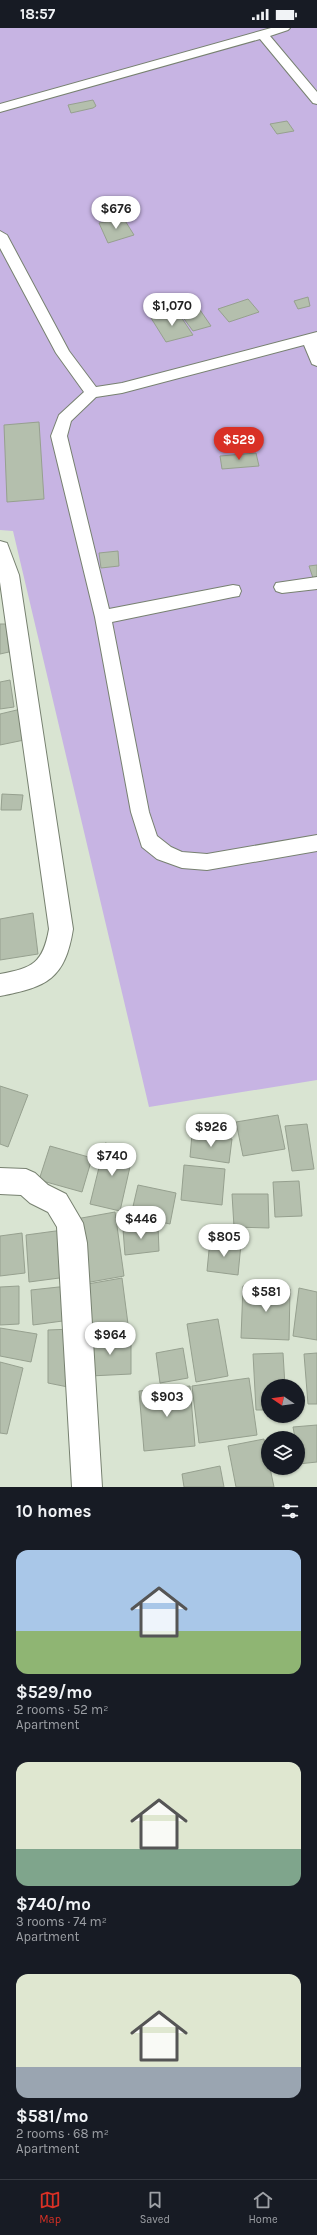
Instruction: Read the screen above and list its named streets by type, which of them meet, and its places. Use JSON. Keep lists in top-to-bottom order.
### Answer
{
  "north": "left",
  "page": {
    "status": "18:57",
    "price": [
      "$676",
      "$1,070",
      "$529",
      "$926",
      "$740",
      "$446",
      "$805",
      "$581",
      "$964",
      "$903"
    ],
    "heading": "10 homes",
    "list": [
      {
        "name": "$529/mo",
        "note": "2 rooms · 52 m² · Apartment"
      },
      {
        "name": "$740/mo",
        "note": "3 rooms · 74 m² · Apartment"
      },
      {
        "name": "$581/mo",
        "note": "2 rooms · 68 m² · Apartment"
      }
    ],
    "tabs": ["Map", "Saved", "Home"]
  }
}
